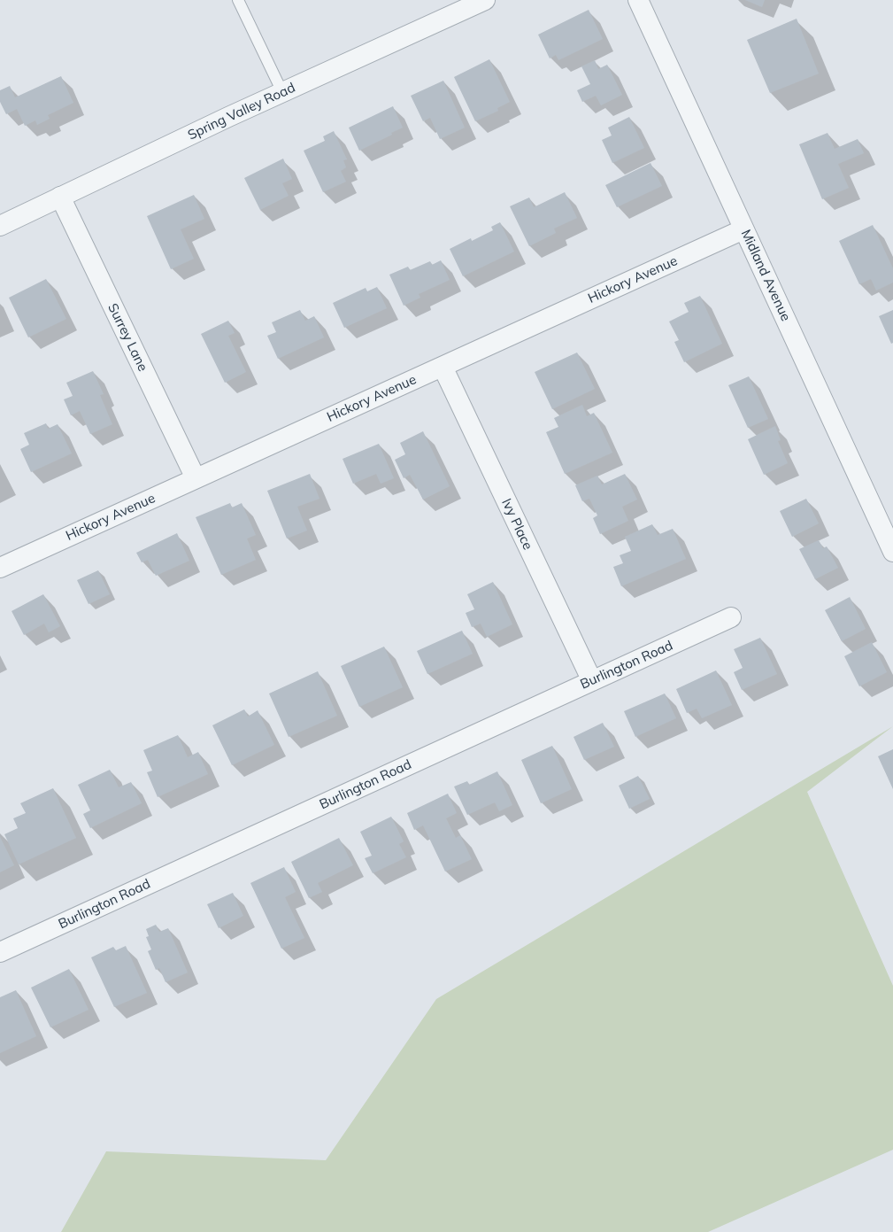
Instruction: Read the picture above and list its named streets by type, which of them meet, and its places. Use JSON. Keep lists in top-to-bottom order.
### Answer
{
  "streets": {
    "street": [
      "Spring Valley Road",
      "Midland Avenue",
      "Hickory Avenue",
      "Surrey Lane",
      "Ivy Place",
      "Burlington Road"
    ]
  },
  "crossings": [
    ["Spring Valley Road", "Surrey Lane"],
    ["Midland Avenue", "Hickory Avenue"],
    ["Hickory Avenue", "Surrey Lane"],
    ["Hickory Avenue", "Ivy Place"],
    ["Ivy Place", "Burlington Road"]
  ]
}
